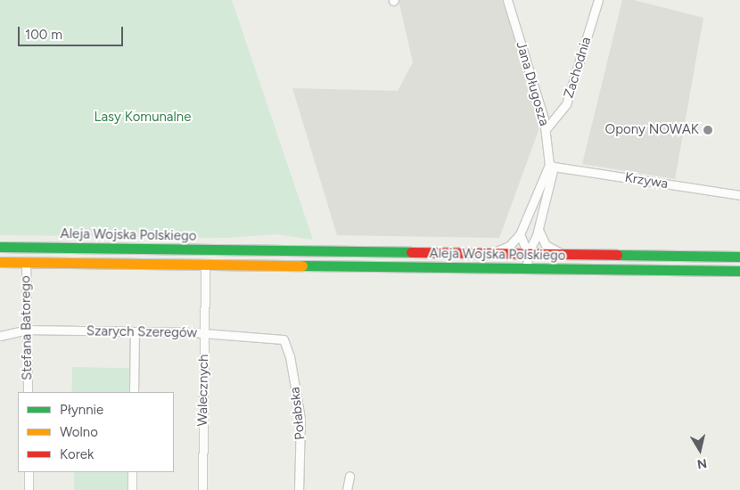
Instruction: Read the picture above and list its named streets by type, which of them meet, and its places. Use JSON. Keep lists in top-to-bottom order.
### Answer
{
  "streets": {
    "main road": ["Aleja Wojska Polskiego"],
    "street": [
      "Zachodnia",
      "Jana Długosza",
      "Krzywa",
      "Stefana Batorego",
      "Szarych Szeregów",
      "Walecznych",
      "Połabska"
    ]
  },
  "crossings": [
    ["Zachodnia", "Jana Długosza"],
    ["Jana Długosza", "Krzywa"],
    ["Aleja Wojska Polskiego", "Stefana Batorego"],
    ["Aleja Wojska Polskiego", "Walecznych"],
    ["Stefana Batorego", "Szarych Szeregów"],
    ["Szarych Szeregów", "Walecznych"],
    ["Szarych Szeregów", "Połabska"]
  ],
  "parks": ["Lasy Komunalne"],
  "places": ["Opony NOWAK"],
  "legend": ["Płynnie", "Wolno", "Korek"],
  "scale_bar": "100 m",
  "north": "bottom"
}
